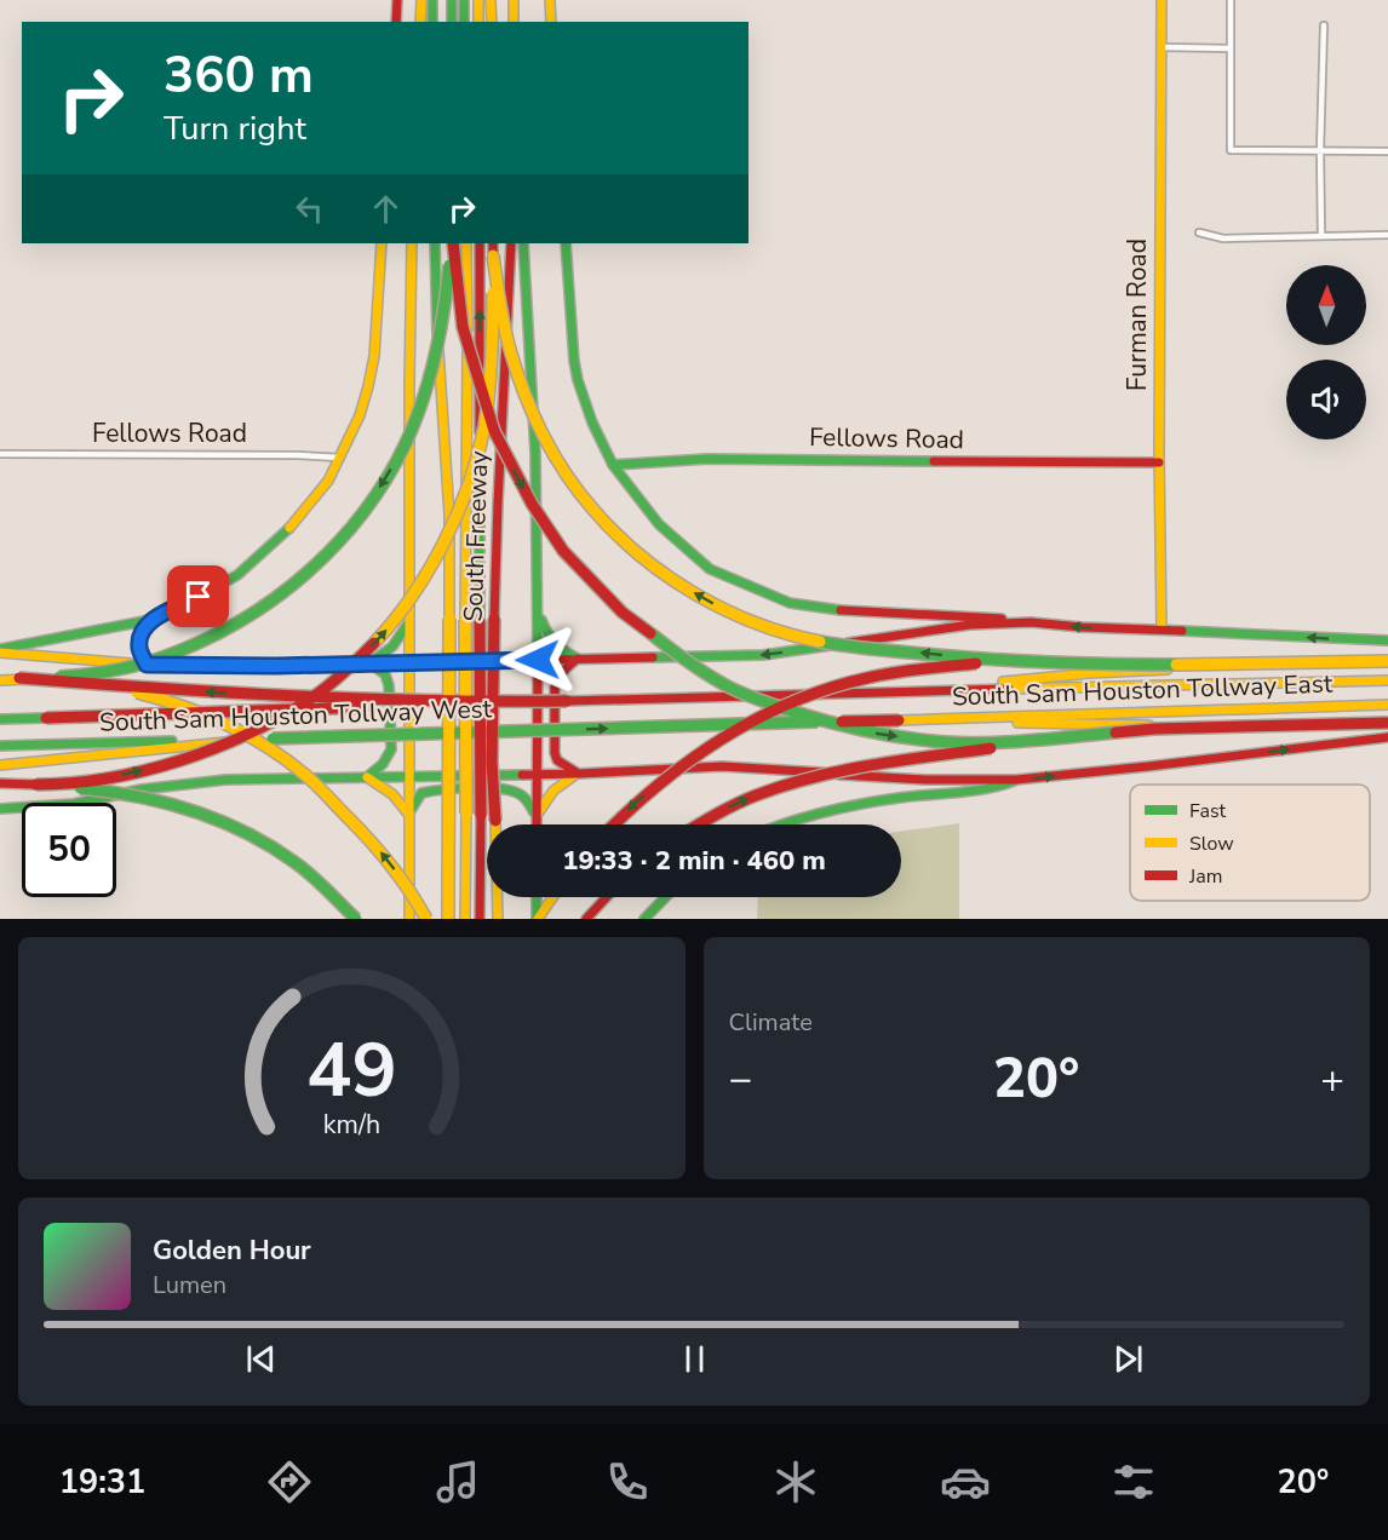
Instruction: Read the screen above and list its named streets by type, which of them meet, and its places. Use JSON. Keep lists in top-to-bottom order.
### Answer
{
  "streets": {
    "main road": [
      "Furman Road",
      "Fellows Road",
      "South Freeway",
      "South Sam Houston Tollway East",
      "South Sam Houston Tollway West"
    ]
  },
  "crossings": [
    ["Furman Road", "Fellows Road"],
    ["South Sam Houston Tollway East", "South Sam Houston Tollway West"]
  ],
  "legend": ["Fast", "Slow", "Jam"],
  "north": "top",
  "page": {
    "turn": ["360 m", "Turn right"],
    "limit": "50",
    "trip": "19:33 · 2 min · 460 m",
    "tile": "Climate",
    "heat": ["−", "20°", "+"],
    "song": ["Golden Hour", "Lumen"],
    "tabs": ["19:31", "20°"],
    "gauge": ["49", "km/h"]
  }
}
